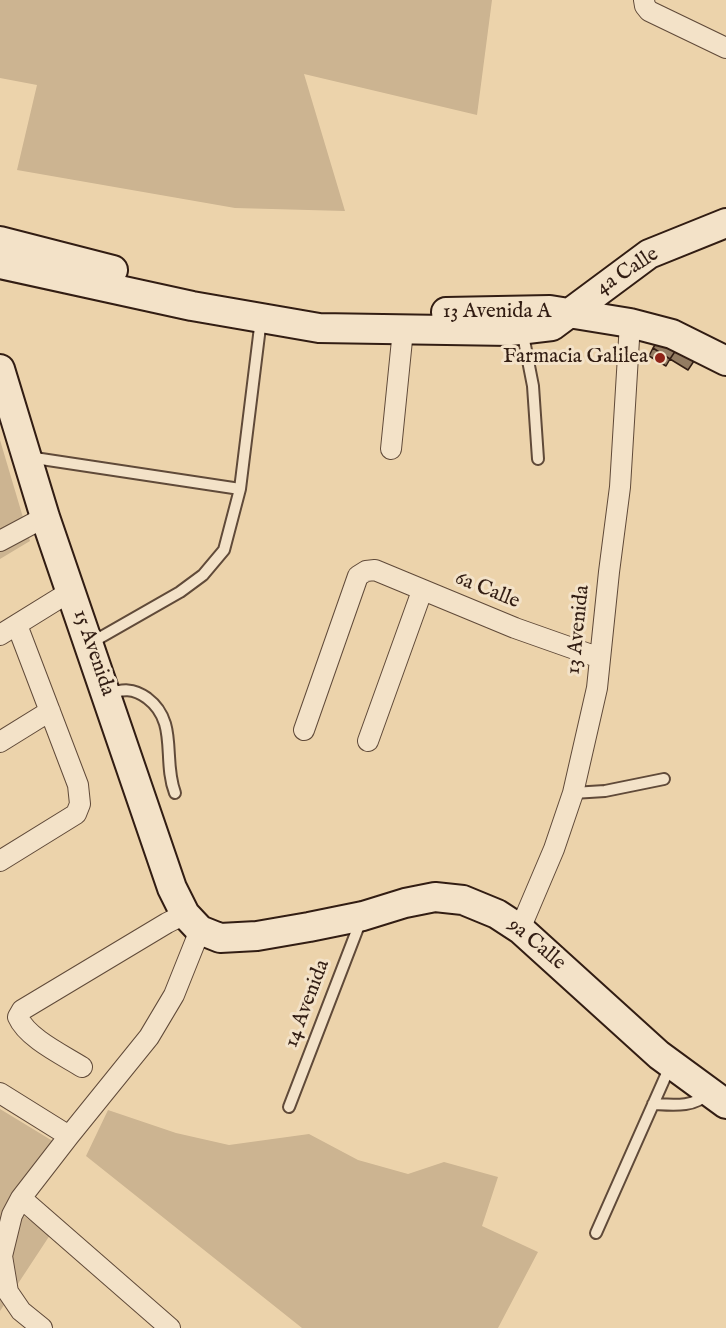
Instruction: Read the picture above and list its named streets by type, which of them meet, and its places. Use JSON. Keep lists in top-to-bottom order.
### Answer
{
  "streets": {
    "street": [
      "4a Calle",
      "13 Avenida A",
      "6a Calle",
      "13 Avenida",
      "15 Avenida",
      "9a Calle"
    ],
    "lane": ["14 Avenida"]
  },
  "crossings": [
    ["4a Calle", "13 Avenida A"],
    ["6a Calle", "13 Avenida"],
    ["13 Avenida", "9a Calle"],
    ["15 Avenida", "9a Calle"],
    ["9a Calle", "14 Avenida"]
  ],
  "places": ["Farmacia Galilea"]
}
